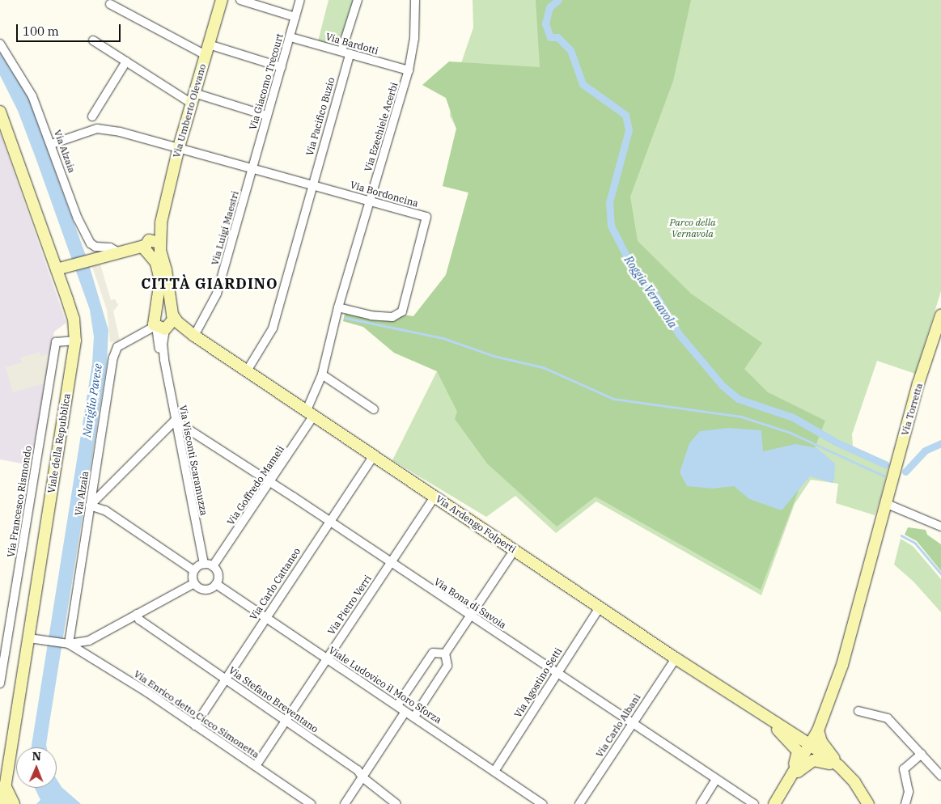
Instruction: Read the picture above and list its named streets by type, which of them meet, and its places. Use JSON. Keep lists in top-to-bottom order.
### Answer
{
  "streets": {
    "street": [
      "Via Bardotti",
      "Via Giacomo Trecourt",
      "Via Umberto Olevano",
      "Via Pacifico Buzio",
      "Via Ezechiele Acerbi",
      "Via Alzaia",
      "Via Bordoncina",
      "Via Luigi Maestri",
      "Via Torretta",
      "Viale della Repubblica",
      "Via Visconti Scaramuzza",
      "Via Goffredo Mameli",
      "Via Francesco Rismondo",
      "Via Ardengo Folperti",
      "Via Carlo Cattaneo",
      "Via Bona di Savoia",
      "Via Pietro Verri",
      "Via Agostino Setti",
      "Viale Ludovico il Moro Sforza",
      "Via Stefano Breventano",
      "Via Enrico detto Cicco Simonetta",
      "Via Carlo Albani"
    ]
  },
  "crossings": [
    ["Via Bardotti", "Via Giacomo Trecourt"],
    ["Via Bardotti", "Via Pacifico Buzio"],
    ["Via Bardotti", "Via Ezechiele Acerbi"],
    ["Via Giacomo Trecourt", "Via Bordoncina"],
    ["Via Giacomo Trecourt", "Via Luigi Maestri"],
    ["Via Umberto Olevano", "Via Bordoncina"],
    ["Via Umberto Olevano", "Via Ardengo Folperti"],
    ["Via Pacifico Buzio", "Via Bordoncina"],
    ["Via Pacifico Buzio", "Via Ardengo Folperti"],
    ["Via Ezechiele Acerbi", "Via Bordoncina"],
    ["Via Ezechiele Acerbi", "Via Goffredo Mameli"],
    ["Via Alzaia", "Via Bordoncina"],
    ["Via Alzaia", "Via Visconti Scaramuzza"],
    ["Via Alzaia", "Via Ardengo Folperti"],
    ["Via Alzaia", "Via Enrico detto Cicco Simonetta"],
    ["Via Bordoncina", "Via Luigi Maestri"],
    ["Via Luigi Maestri", "Via Ardengo Folperti"],
    ["Via Torretta", "Via Ardengo Folperti"],
    ["Viale della Repubblica", "Via Francesco Rismondo"],
    ["Via Visconti Scaramuzza", "Via Goffredo Mameli"],
    ["Via Visconti Scaramuzza", "Via Ardengo Folperti"],
    ["Via Visconti Scaramuzza", "Via Bona di Savoia"],
    ["Via Visconti Scaramuzza", "Viale Ludovico il Moro Sforza"],
    ["Via Goffredo Mameli", "Via Ardengo Folperti"],
    ["Via Goffredo Mameli", "Via Bona di Savoia"],
    ["Via Goffredo Mameli", "Viale Ludovico il Moro Sforza"],
    ["Via Ardengo Folperti", "Via Carlo Cattaneo"],
    ["Via Ardengo Folperti", "Via Pietro Verri"],
    ["Via Ardengo Folperti", "Via Agostino Setti"],
    ["Via Ardengo Folperti", "Via Carlo Albani"],
    ["Via Carlo Cattaneo", "Via Bona di Savoia"],
    ["Via Carlo Cattaneo", "Viale Ludovico il Moro Sforza"],
    ["Via Carlo Cattaneo", "Via Stefano Breventano"],
    ["Via Carlo Cattaneo", "Via Enrico detto Cicco Simonetta"],
    ["Via Bona di Savoia", "Via Pietro Verri"],
    ["Via Bona di Savoia", "Via Agostino Setti"],
    ["Via Bona di Savoia", "Via Carlo Albani"],
    ["Via Pietro Verri", "Viale Ludovico il Moro Sforza"],
    ["Via Pietro Verri", "Via Stefano Breventano"],
    ["Via Pietro Verri", "Via Enrico detto Cicco Simonetta"],
    ["Via Agostino Setti", "Viale Ludovico il Moro Sforza"]
  ],
  "districts": ["CITTÀ GIARDINO"],
  "water": ["Roggia Vernavola", "Naviglio Pavese"],
  "parks": ["Parco della Vernavola"],
  "scale_bar": "100 m",
  "north": "top"
}
